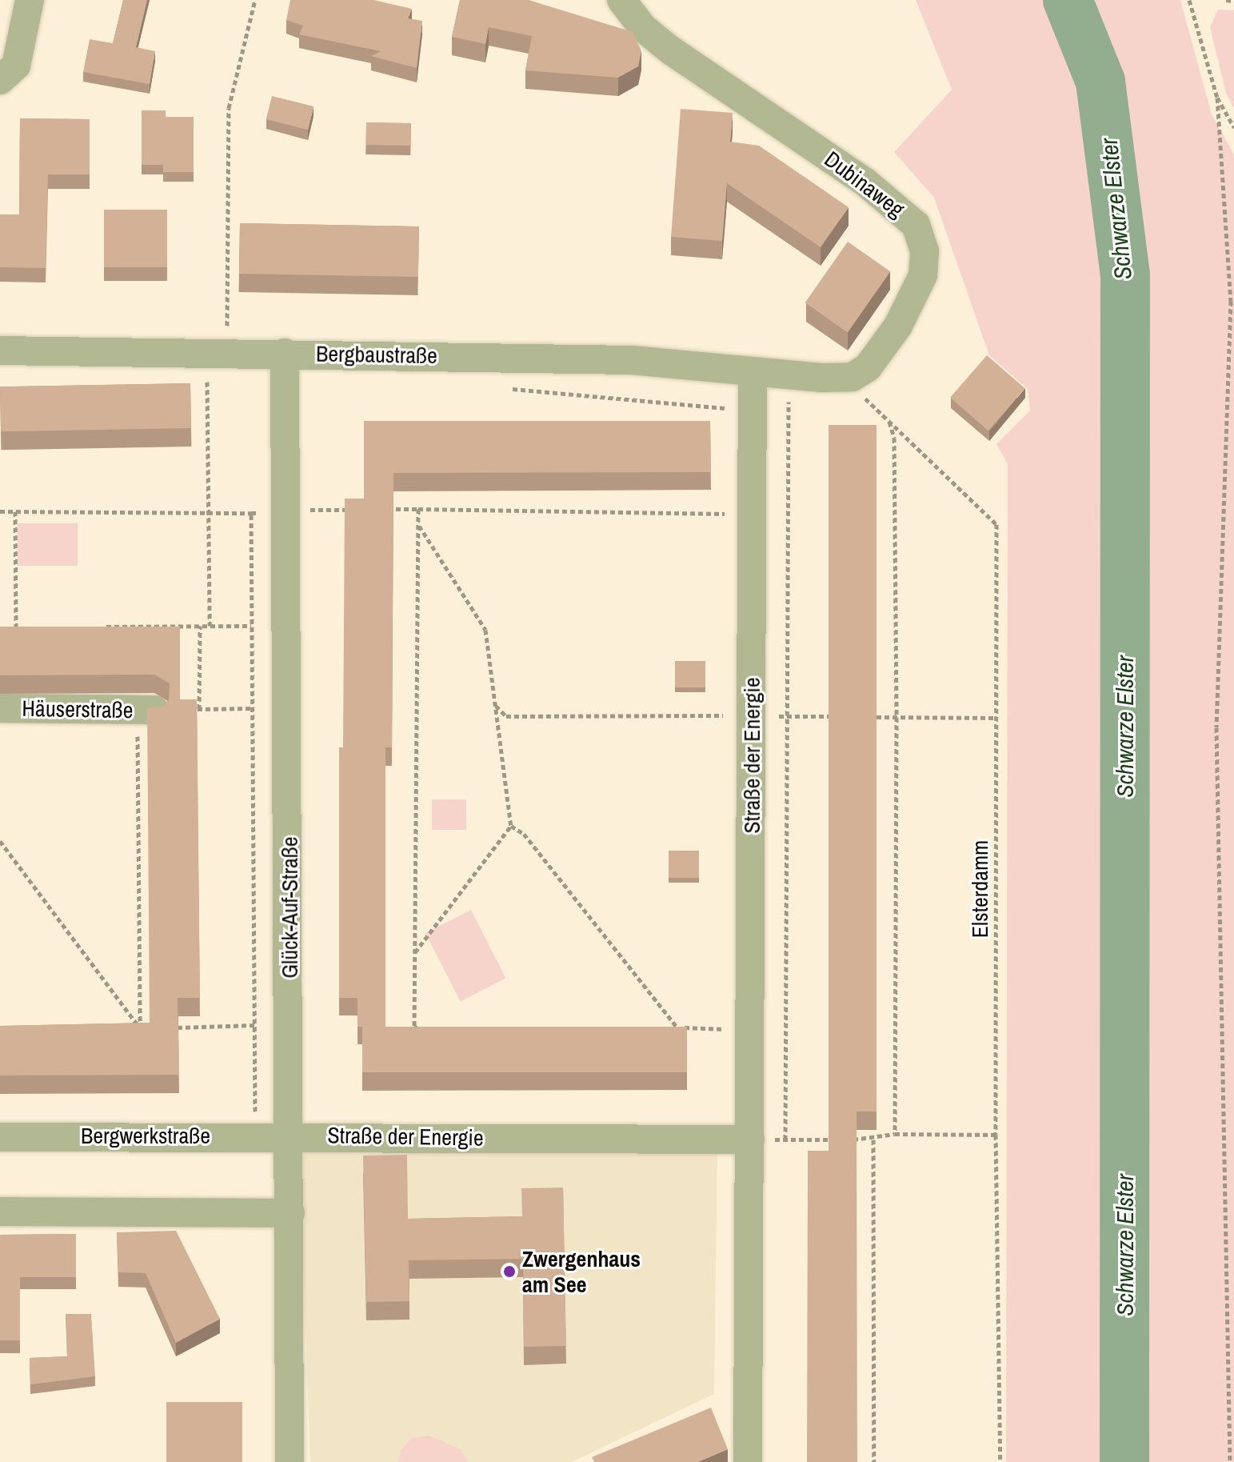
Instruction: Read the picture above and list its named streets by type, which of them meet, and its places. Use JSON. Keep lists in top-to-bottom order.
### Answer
{
  "streets": {
    "street": [
      "Dubinaweg",
      "Bergbaustraße",
      "Häuserstraße",
      "Straße der Energie",
      "Glück-Auf-Straße",
      "Bergwerkstraße"
    ],
    "path": ["Elsterdamm"]
  },
  "crossings": [
    ["Dubinaweg", "Elsterdamm"],
    ["Bergbaustraße", "Straße der Energie"],
    ["Bergbaustraße", "Glück-Auf-Straße"],
    ["Straße der Energie", "Glück-Auf-Straße"],
    ["Straße der Energie", "Bergwerkstraße"],
    ["Glück-Auf-Straße", "Bergwerkstraße"]
  ],
  "water": ["Schwarze Elster"],
  "places": ["Zwergenhaus am See"]
}
